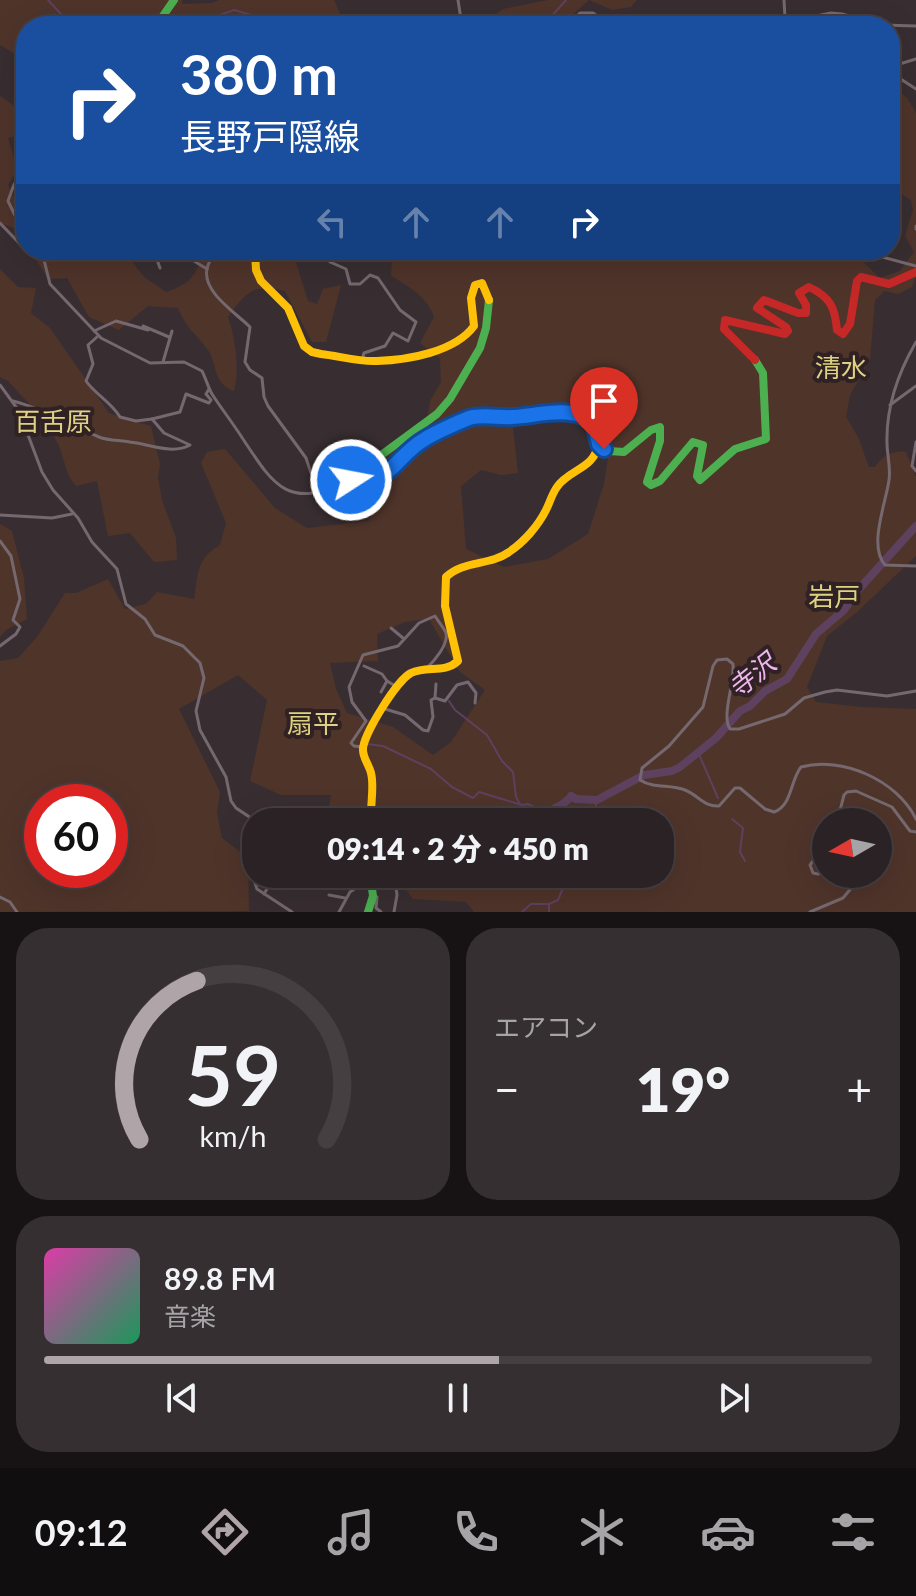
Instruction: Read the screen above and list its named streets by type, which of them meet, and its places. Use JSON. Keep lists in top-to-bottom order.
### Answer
{
  "districts": [
    "清水",
    "百舌原",
    "岩戸",
    "扇平"
  ],
  "water": ["寺沢"],
  "north": "left",
  "page": {
    "turn": ["380 m", "長野戸隠線"],
    "limit": "60",
    "trip": "09:14 · 2 分 · 450 m",
    "tile": "エアコン",
    "heat": ["−", "19°", "+"],
    "song": ["89.8 FM", "音楽"],
    "tabs": "09:12",
    "gauge": ["59", "km/h"]
  }
}
